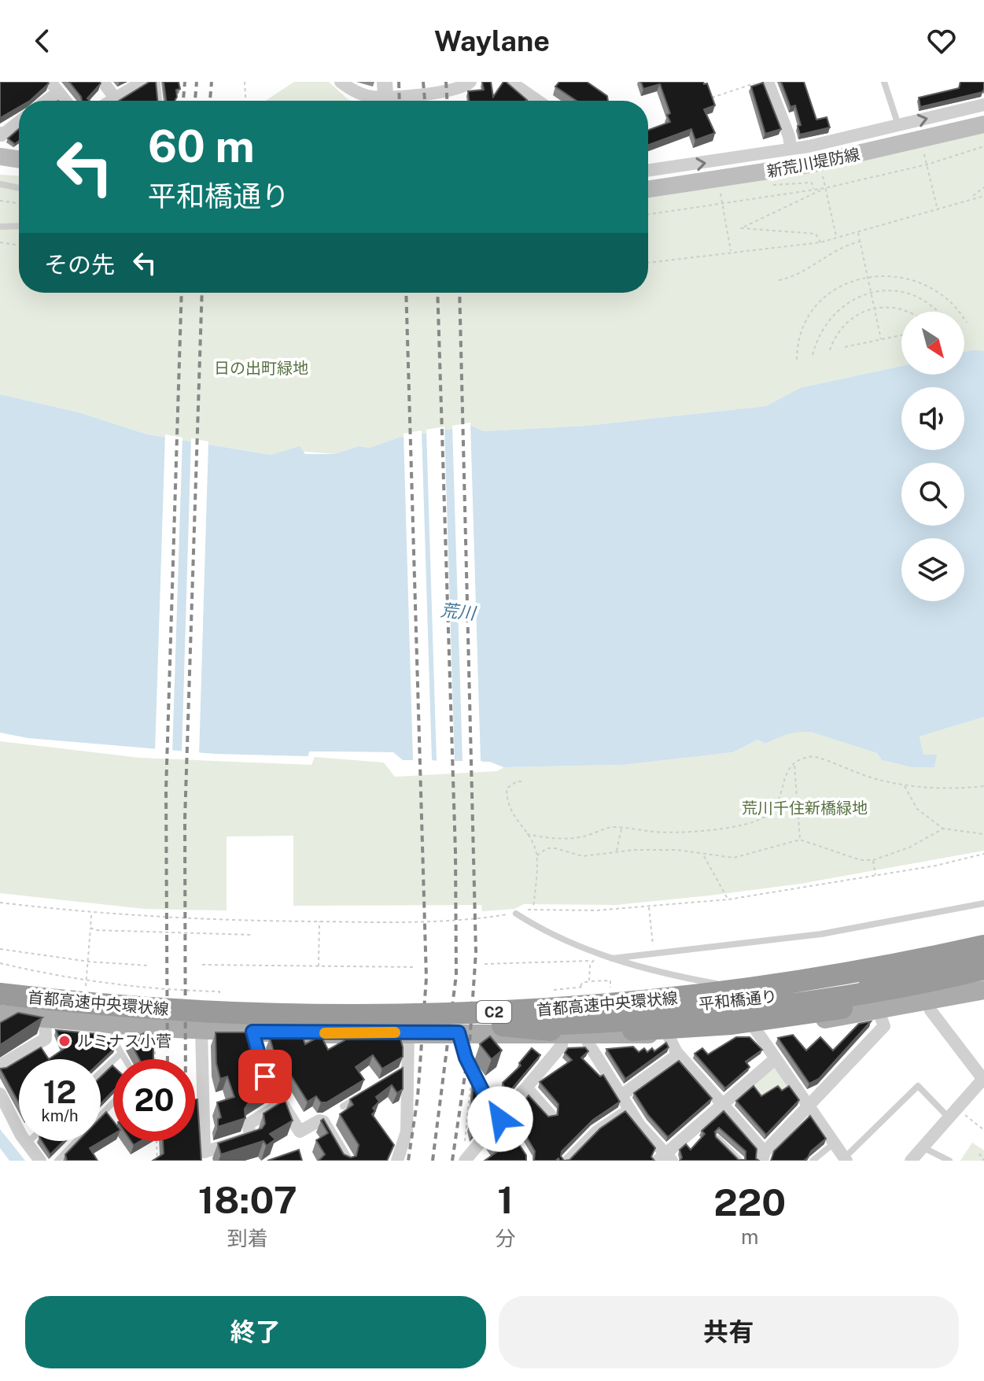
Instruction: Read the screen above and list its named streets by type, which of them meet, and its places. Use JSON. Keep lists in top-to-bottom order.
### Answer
{
  "streets": {
    "highway": ["首都高速中央環状線", "C2"],
    "main road": ["新荒川堤防線", "平和橋通り"]
  },
  "water": ["荒川"],
  "parks": ["日の出町緑地", "荒川千住新橋緑地"],
  "places": ["ルミナス小菅"],
  "north": "bottom right",
  "page": {
    "header": "Waylane",
    "turn": ["60 m", "平和橋通り"],
    "then": "その先",
    "speed": "12 km/h",
    "limit": "20",
    "eta": [
      "18:07",
      "到着",
      "1",
      "分",
      "220",
      "m"
    ],
    "buttons": ["終了", "共有"]
  }
}
